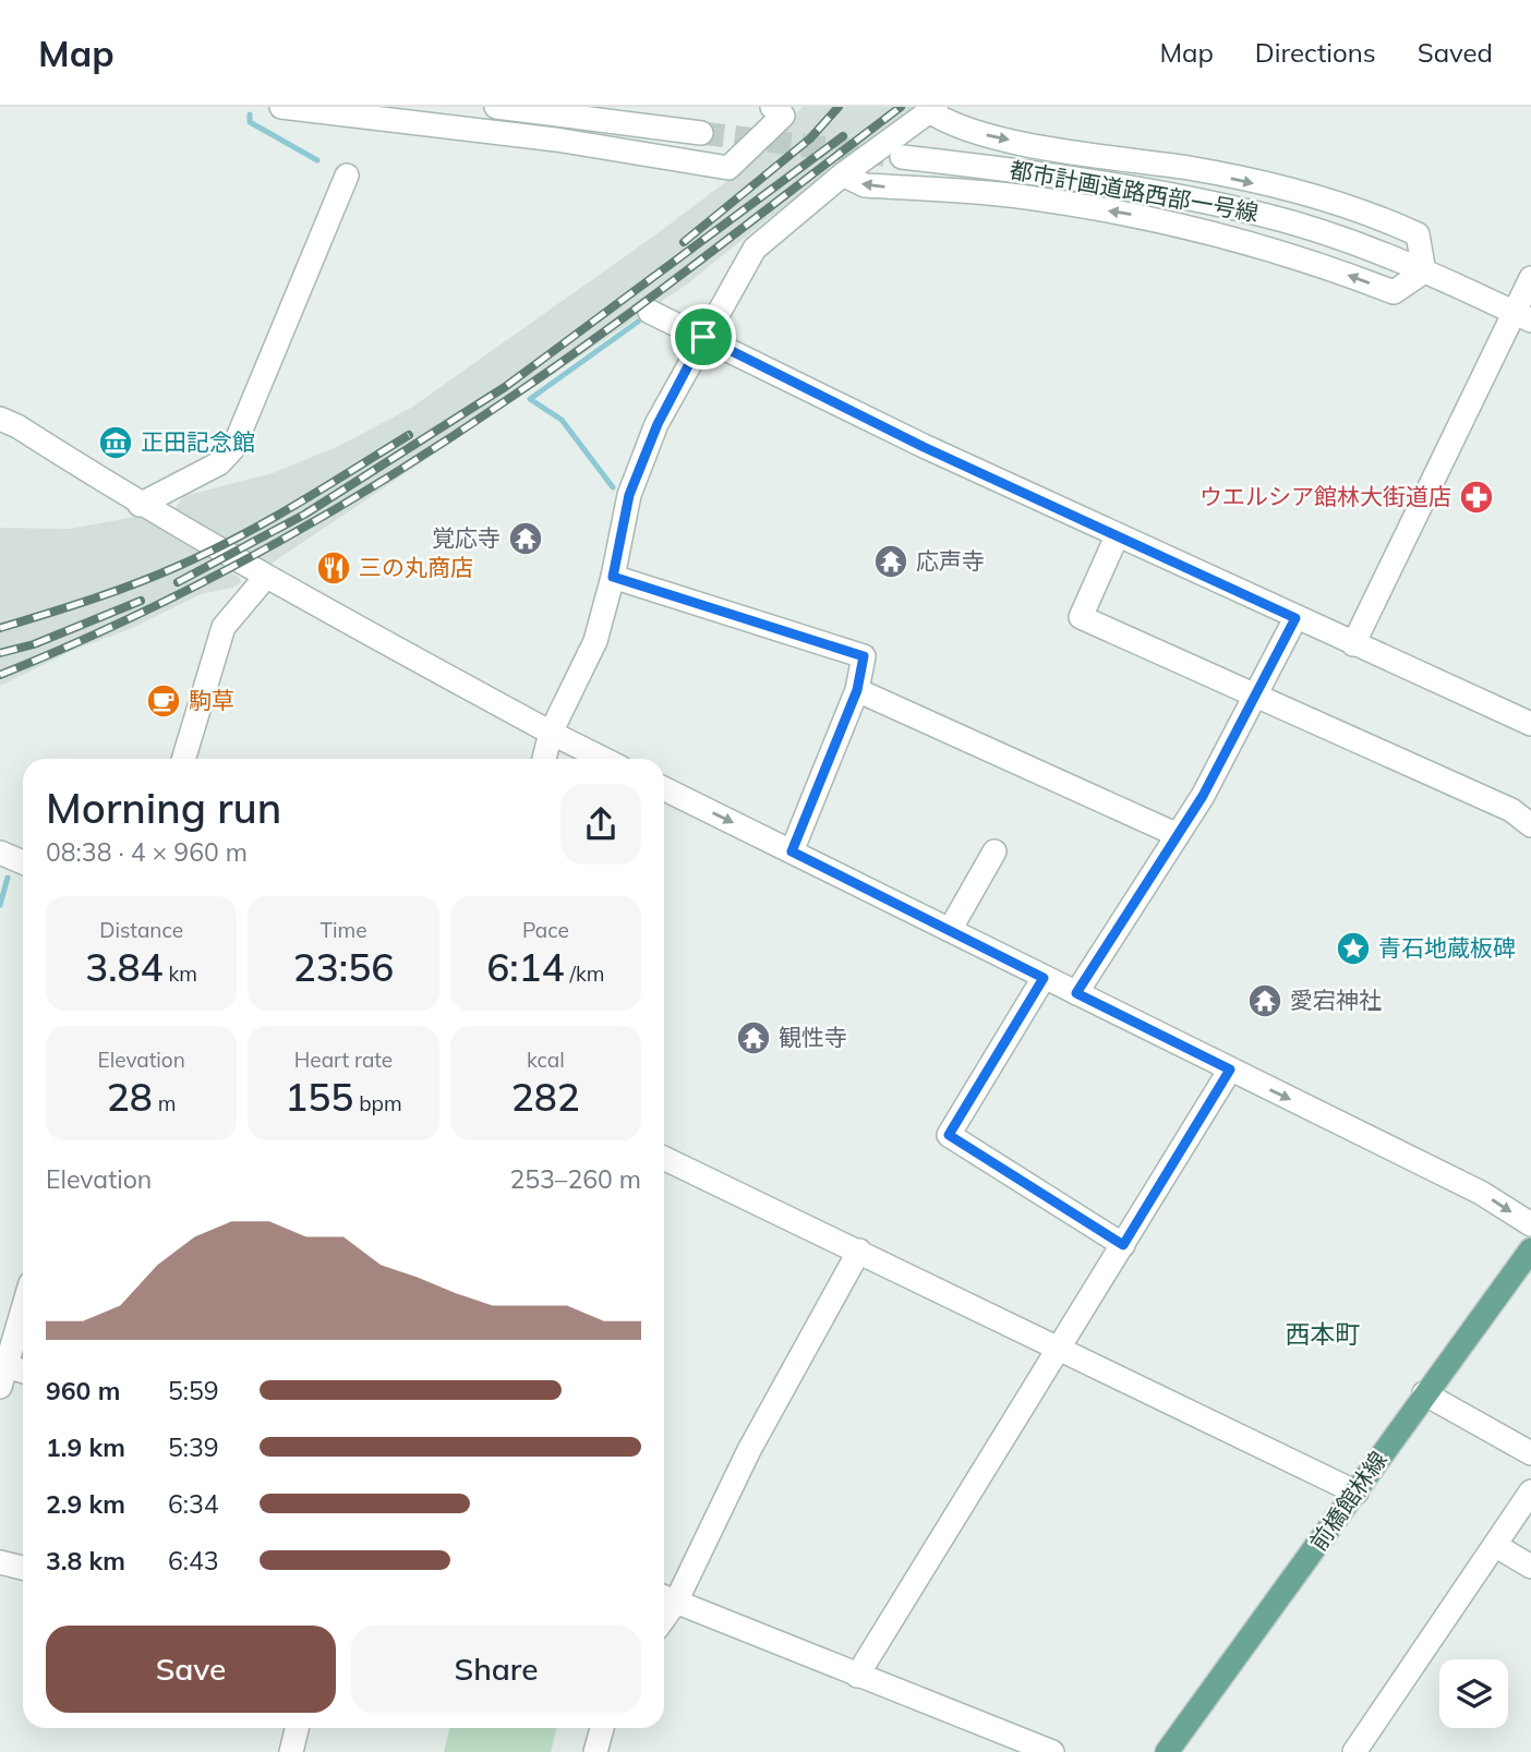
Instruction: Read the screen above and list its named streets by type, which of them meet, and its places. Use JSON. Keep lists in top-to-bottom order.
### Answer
{
  "streets": {
    "main road": ["前橋館林線"],
    "street": ["都市計画道路西部一号線"]
  },
  "districts": ["西本町"],
  "places": {
    "museum": ["正田記念館"],
    "pharmacy": ["ウエルシア館林大街道店"],
    "temple": [
      "覚応寺",
      "応声寺",
      "愛宕神社",
      "観性寺"
    ],
    "restaurant": ["三の丸商店"],
    "cafe": ["駒草"],
    "place": ["青石地蔵板碑"]
  },
  "page": {
    "header": "Map",
    "nav": ["Map", "Directions", "Saved"],
    "heading": ["Morning run", "08:38 · 4 × 960 m"],
    "stats": [
      ["Distance", "3.84 km"],
      ["Time", "23:56"],
      ["Pace", "6:14 /km"],
      ["Elevation", "28 m"],
      ["Heart rate", "155 bpm"],
      ["kcal", "282"]
    ],
    "chart": ["Elevation", "253–260 m"],
    "list": [
      {
        "name": "960 m",
        "note": "5:59"
      },
      {
        "name": "1.9 km",
        "note": "5:39"
      },
      {
        "name": "2.9 km",
        "note": "6:34"
      },
      {
        "name": "3.8 km",
        "note": "6:43"
      }
    ],
    "buttons": ["Save", "Share"]
  }
}
